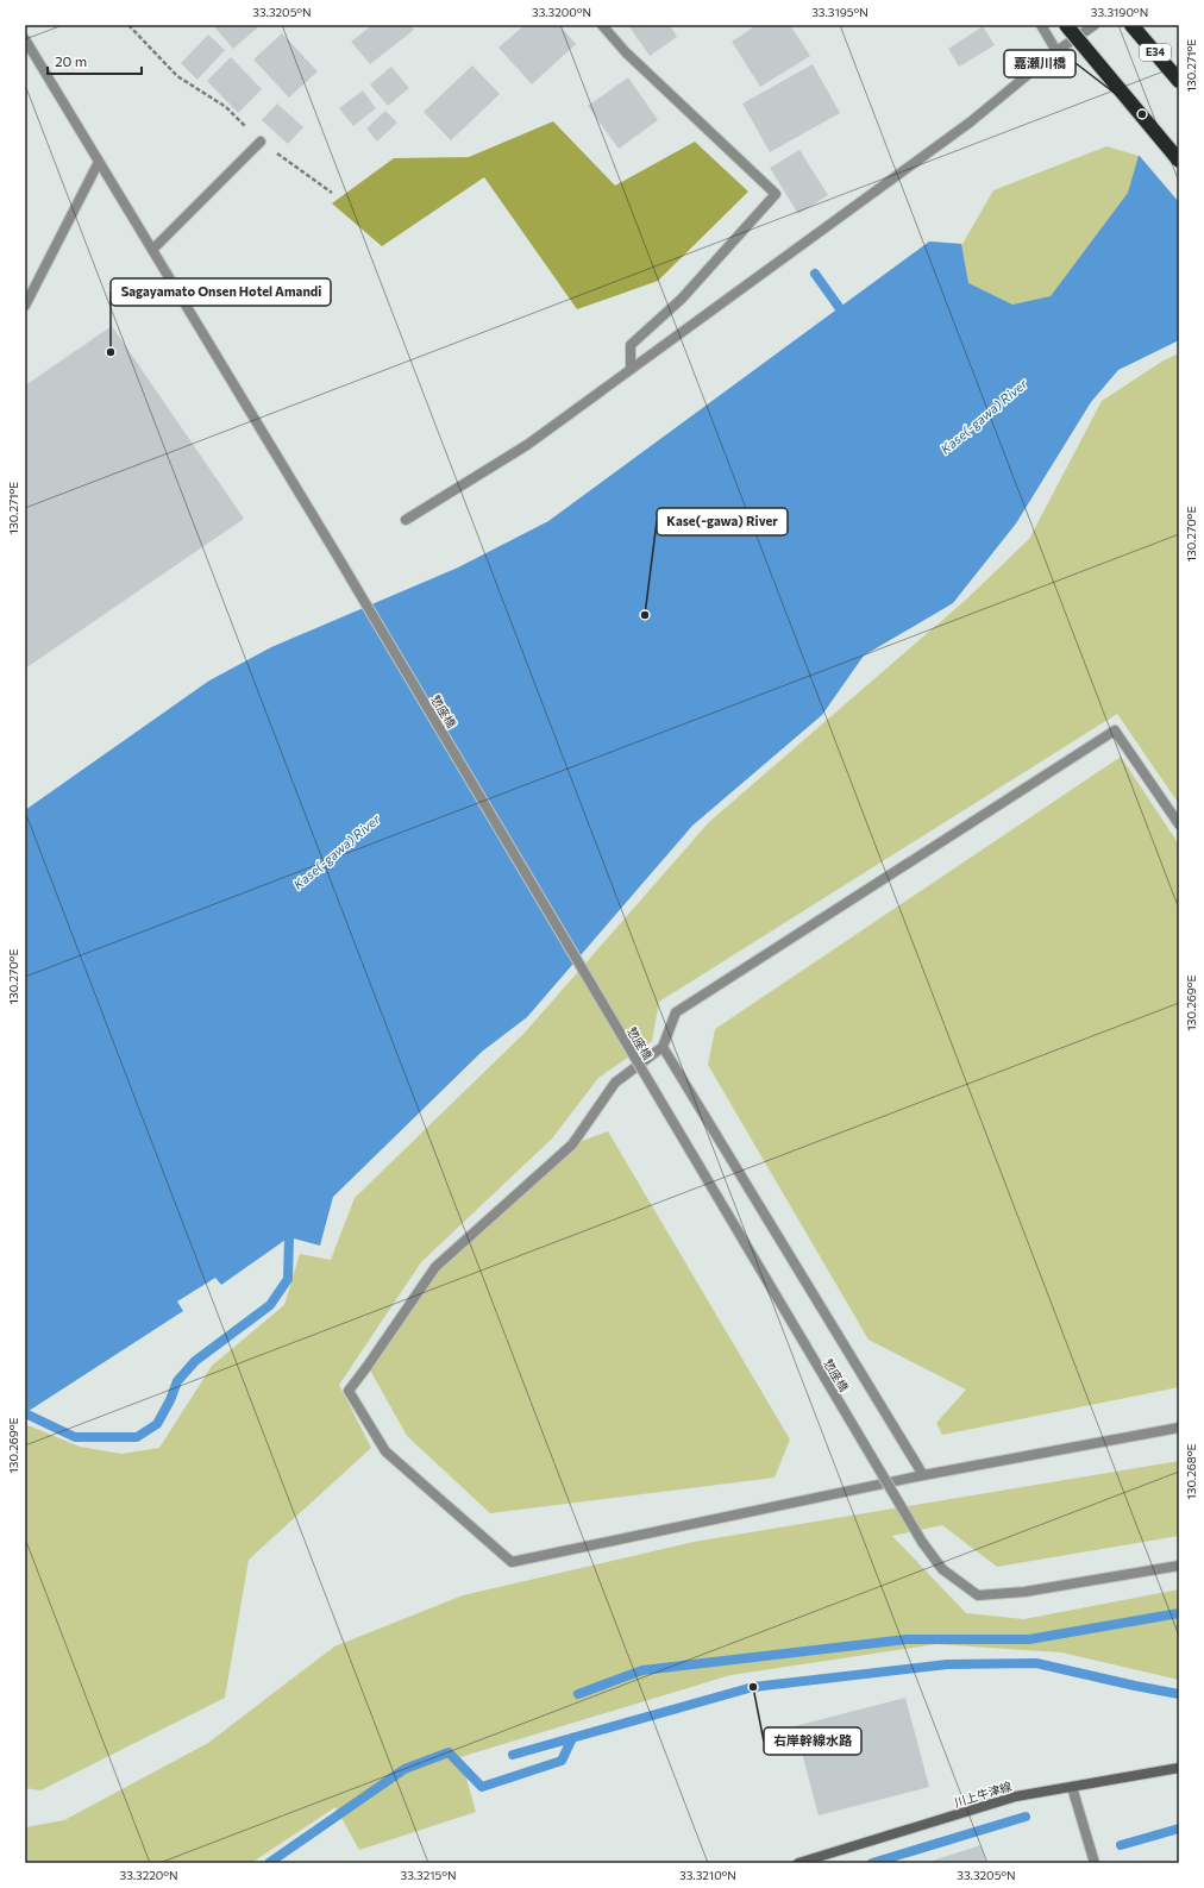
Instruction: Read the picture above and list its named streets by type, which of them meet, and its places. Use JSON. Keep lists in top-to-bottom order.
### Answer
{
  "streets": {
    "highway": ["E34"],
    "main road": ["川上牛津線"],
    "street": ["惣座橋"]
  },
  "water": ["Kase(-gawa) River"],
  "places": [
    "嘉瀬川橋",
    "Sagayamato Onsen Hotel Amandi",
    "Kase(-gawa) River",
    "右岸幹線水路"
  ],
  "scale_bar": "20 m",
  "coordinates": [
    "33.3205°N",
    "33.3200°N",
    "33.3195°N",
    "33.3190°N",
    "130.271°E",
    "130.270°E",
    "130.269°E",
    "130.268°E",
    "33.3220°N",
    "33.3215°N",
    "33.3210°N"
  ]
}
